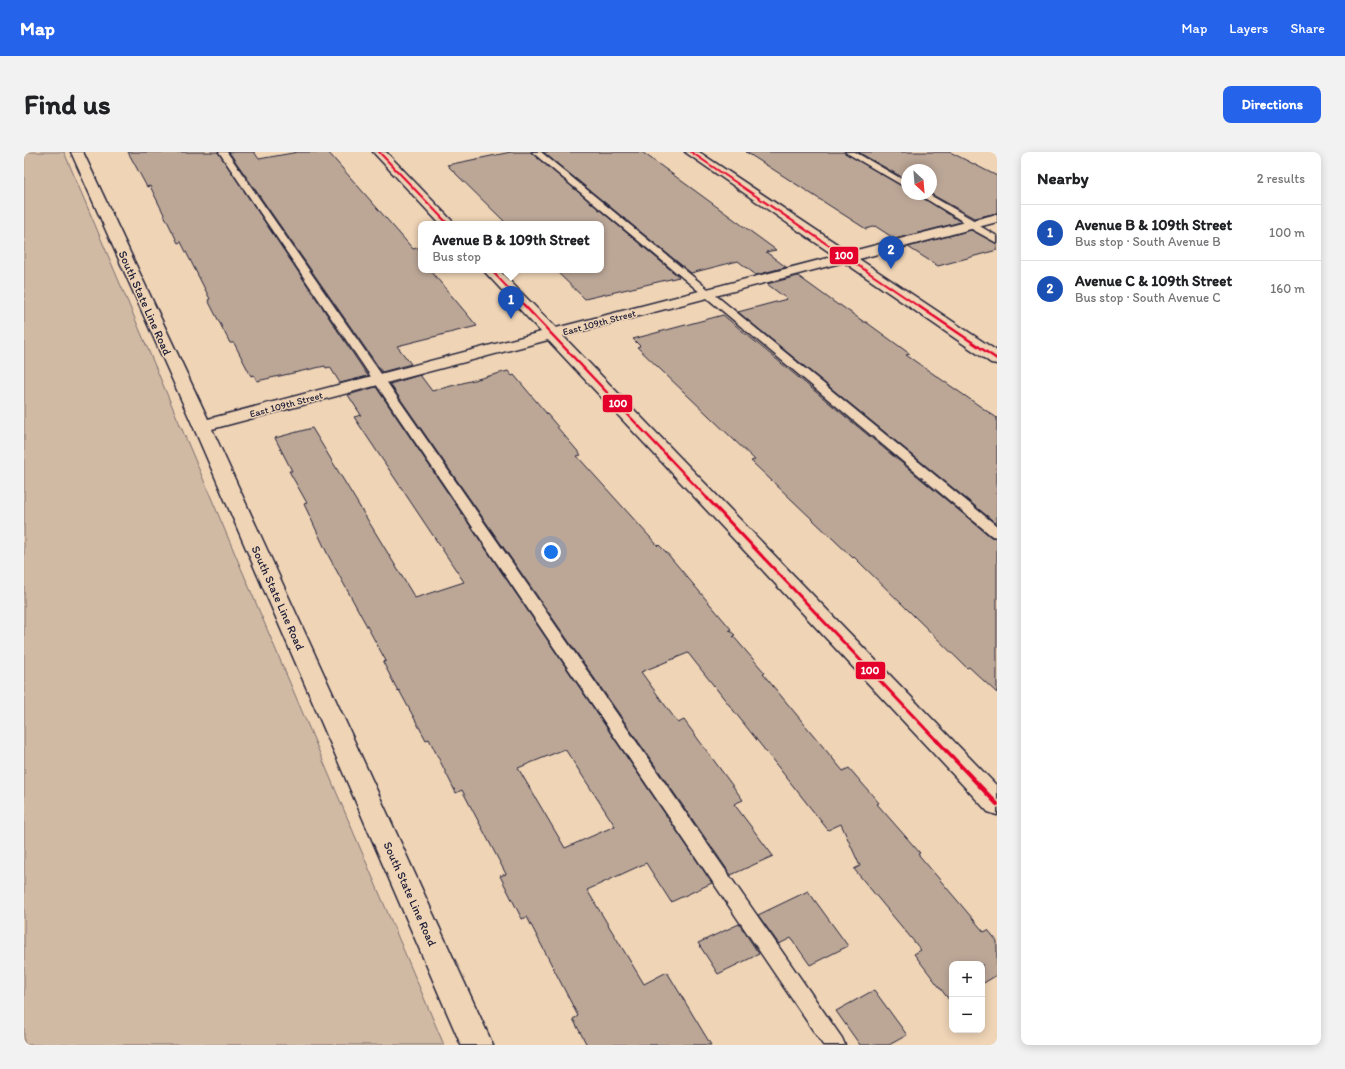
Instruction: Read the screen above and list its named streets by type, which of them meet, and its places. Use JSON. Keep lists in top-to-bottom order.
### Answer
{
  "streets": {
    "street": ["South State Line Road", "East 109th Street"]
  },
  "crossings": [
    ["South State Line Road", "East 109th Street"]
  ],
  "lines": ["transit line 100"],
  "north": "bottom right",
  "page": {
    "header": "Map",
    "nav": ["Map", "Layers", "Share"],
    "buttons": "Directions",
    "title": "Find us",
    "heading": ["Nearby", "2 results"],
    "list": [
      {
        "mark": "1",
        "name": "Avenue B & 109th Street",
        "note": "Bus stop · South Avenue B",
        "value": "100 m"
      },
      {
        "mark": "2",
        "name": "Avenue C & 109th Street",
        "note": "Bus stop · South Avenue C",
        "value": "160 m"
      }
    ],
    "popup": ["Avenue B & 109th Street", "Bus stop"],
    "pins": ["2", "1"],
    "map_buttons": ["+", "−"]
  }
}
